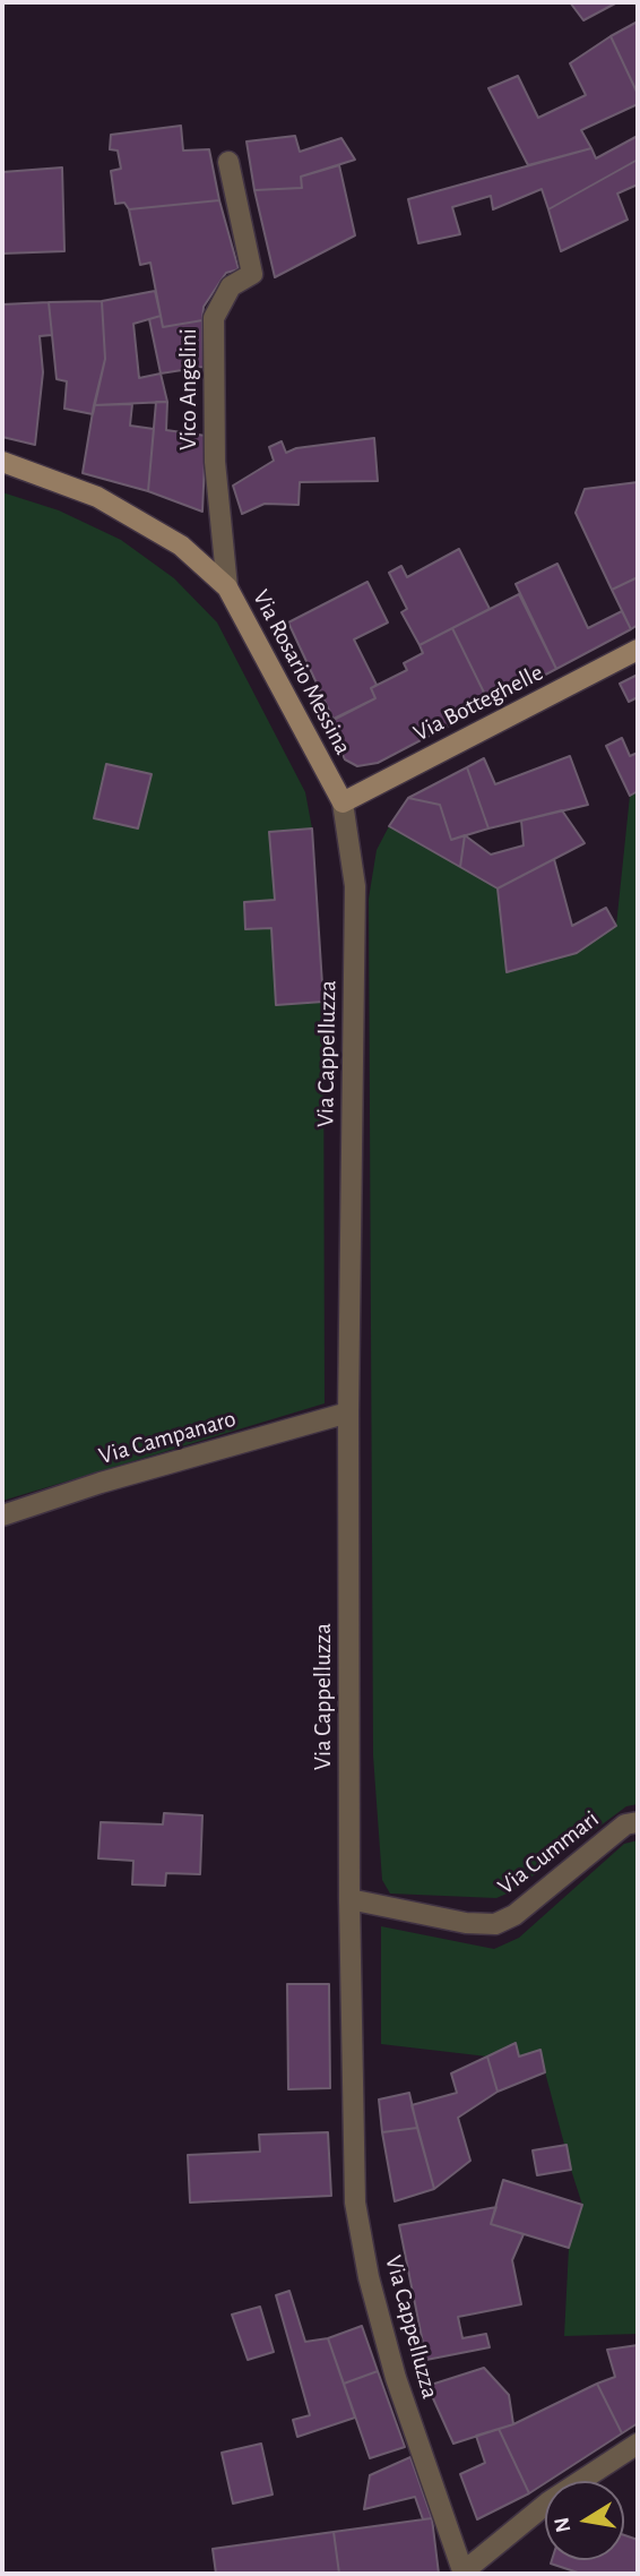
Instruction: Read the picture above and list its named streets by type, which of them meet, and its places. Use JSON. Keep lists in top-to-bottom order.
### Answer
{
  "streets": {
    "street": [
      "Vico Angelini",
      "Via Rosario Messina",
      "Via Botteghelle",
      "Via Cappelluzza",
      "Via Campanaro",
      "Via Cummari"
    ]
  },
  "crossings": [
    ["Vico Angelini", "Via Rosario Messina"],
    ["Via Rosario Messina", "Via Botteghelle"],
    ["Via Rosario Messina", "Via Cappelluzza"],
    ["Via Botteghelle", "Via Cappelluzza"],
    ["Via Cappelluzza", "Via Campanaro"],
    ["Via Cappelluzza", "Via Cummari"]
  ],
  "north": "left"
}
